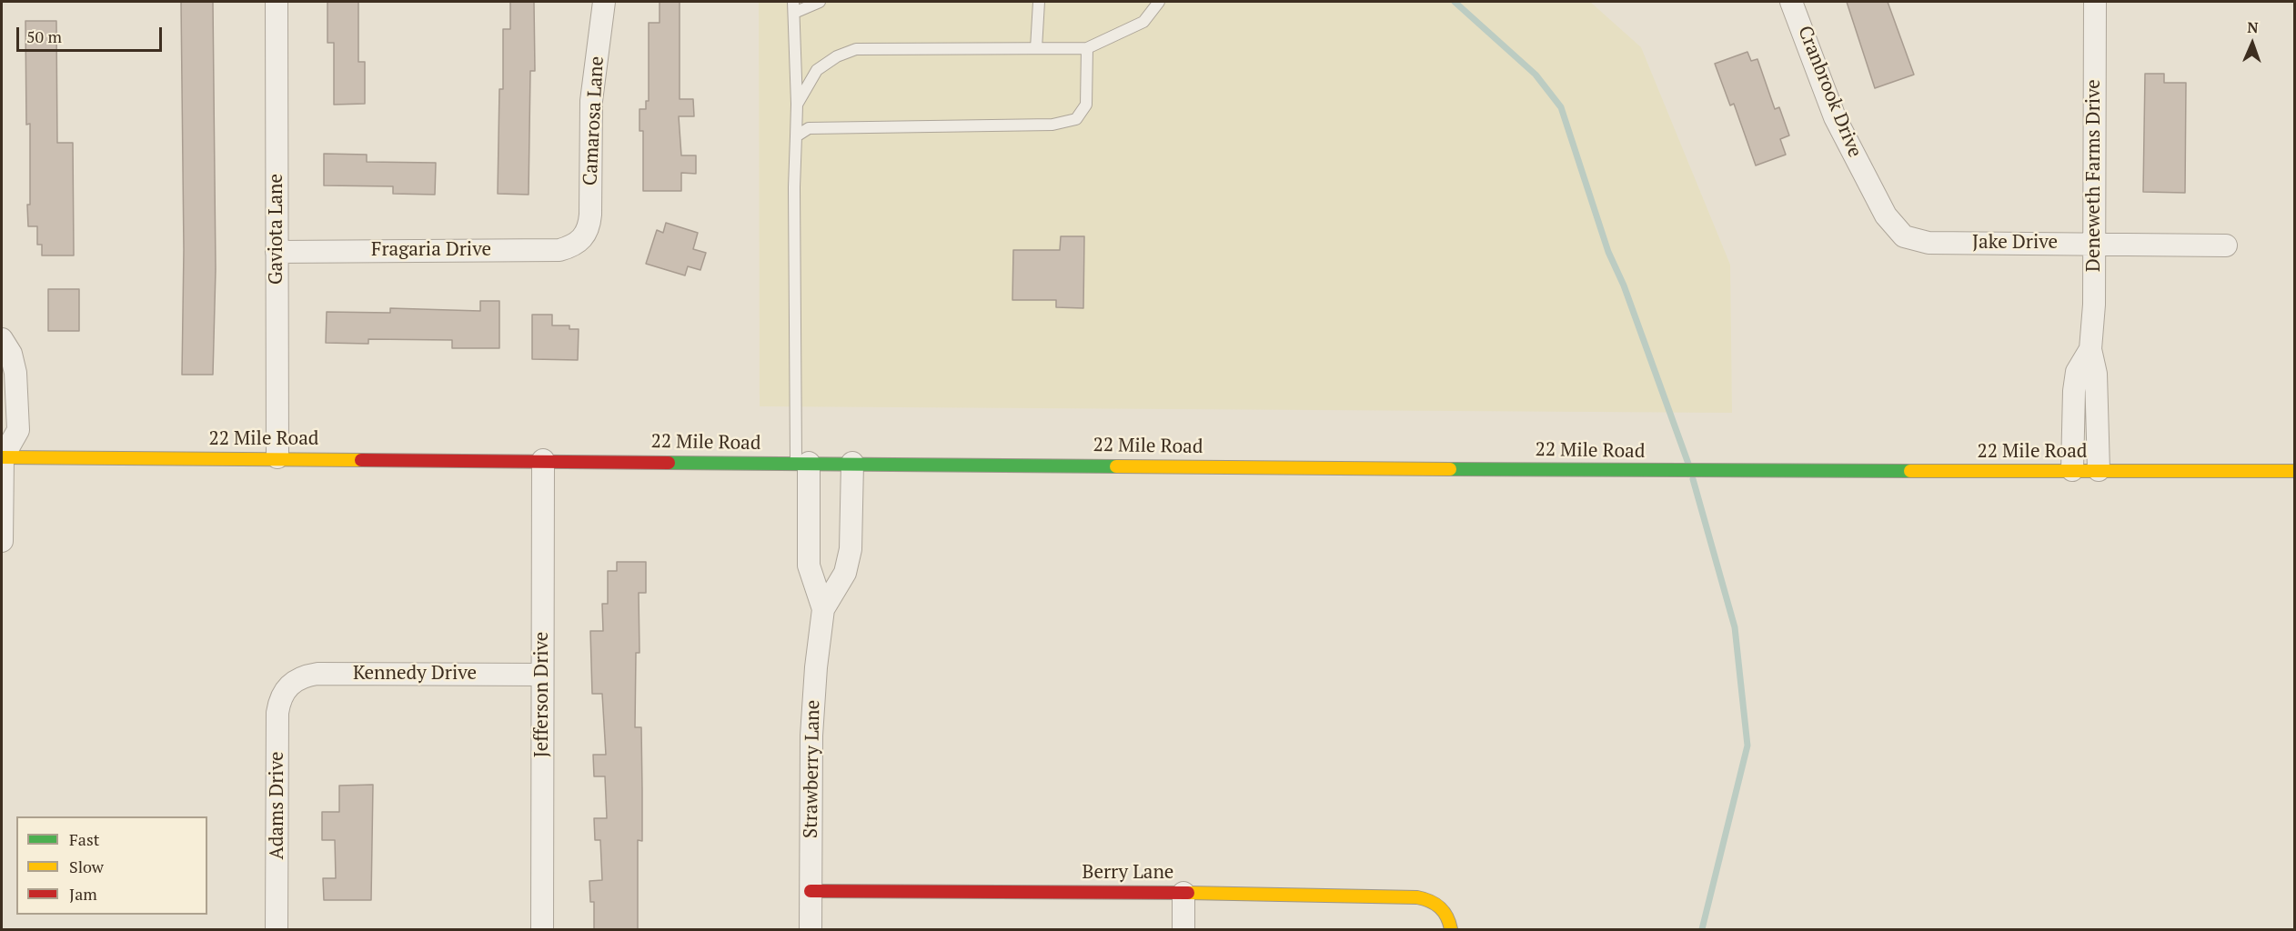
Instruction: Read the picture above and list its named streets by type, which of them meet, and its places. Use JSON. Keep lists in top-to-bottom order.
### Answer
{
  "streets": {
    "street": [
      "Cranbrook Drive",
      "Camarosa Lane",
      "Deneweth Farms Drive",
      "Gaviota Lane",
      "Jake Drive",
      "Fragaria Drive",
      "22 Mile Road",
      "Kennedy Drive",
      "Jefferson Drive",
      "Strawberry Lane",
      "Adams Drive",
      "Berry Lane"
    ]
  },
  "crossings": [
    ["Cranbrook Drive", "Jake Drive"],
    ["Camarosa Lane", "Fragaria Drive"],
    ["Deneweth Farms Drive", "Jake Drive"],
    ["Deneweth Farms Drive", "22 Mile Road"],
    ["Gaviota Lane", "Fragaria Drive"],
    ["Gaviota Lane", "22 Mile Road"],
    ["22 Mile Road", "Jefferson Drive"],
    ["22 Mile Road", "Strawberry Lane"],
    ["Kennedy Drive", "Jefferson Drive"],
    ["Kennedy Drive", "Adams Drive"],
    ["Strawberry Lane", "Berry Lane"]
  ],
  "legend": ["Fast", "Slow", "Jam"],
  "scale_bar": "50 m",
  "north": "top"
}
